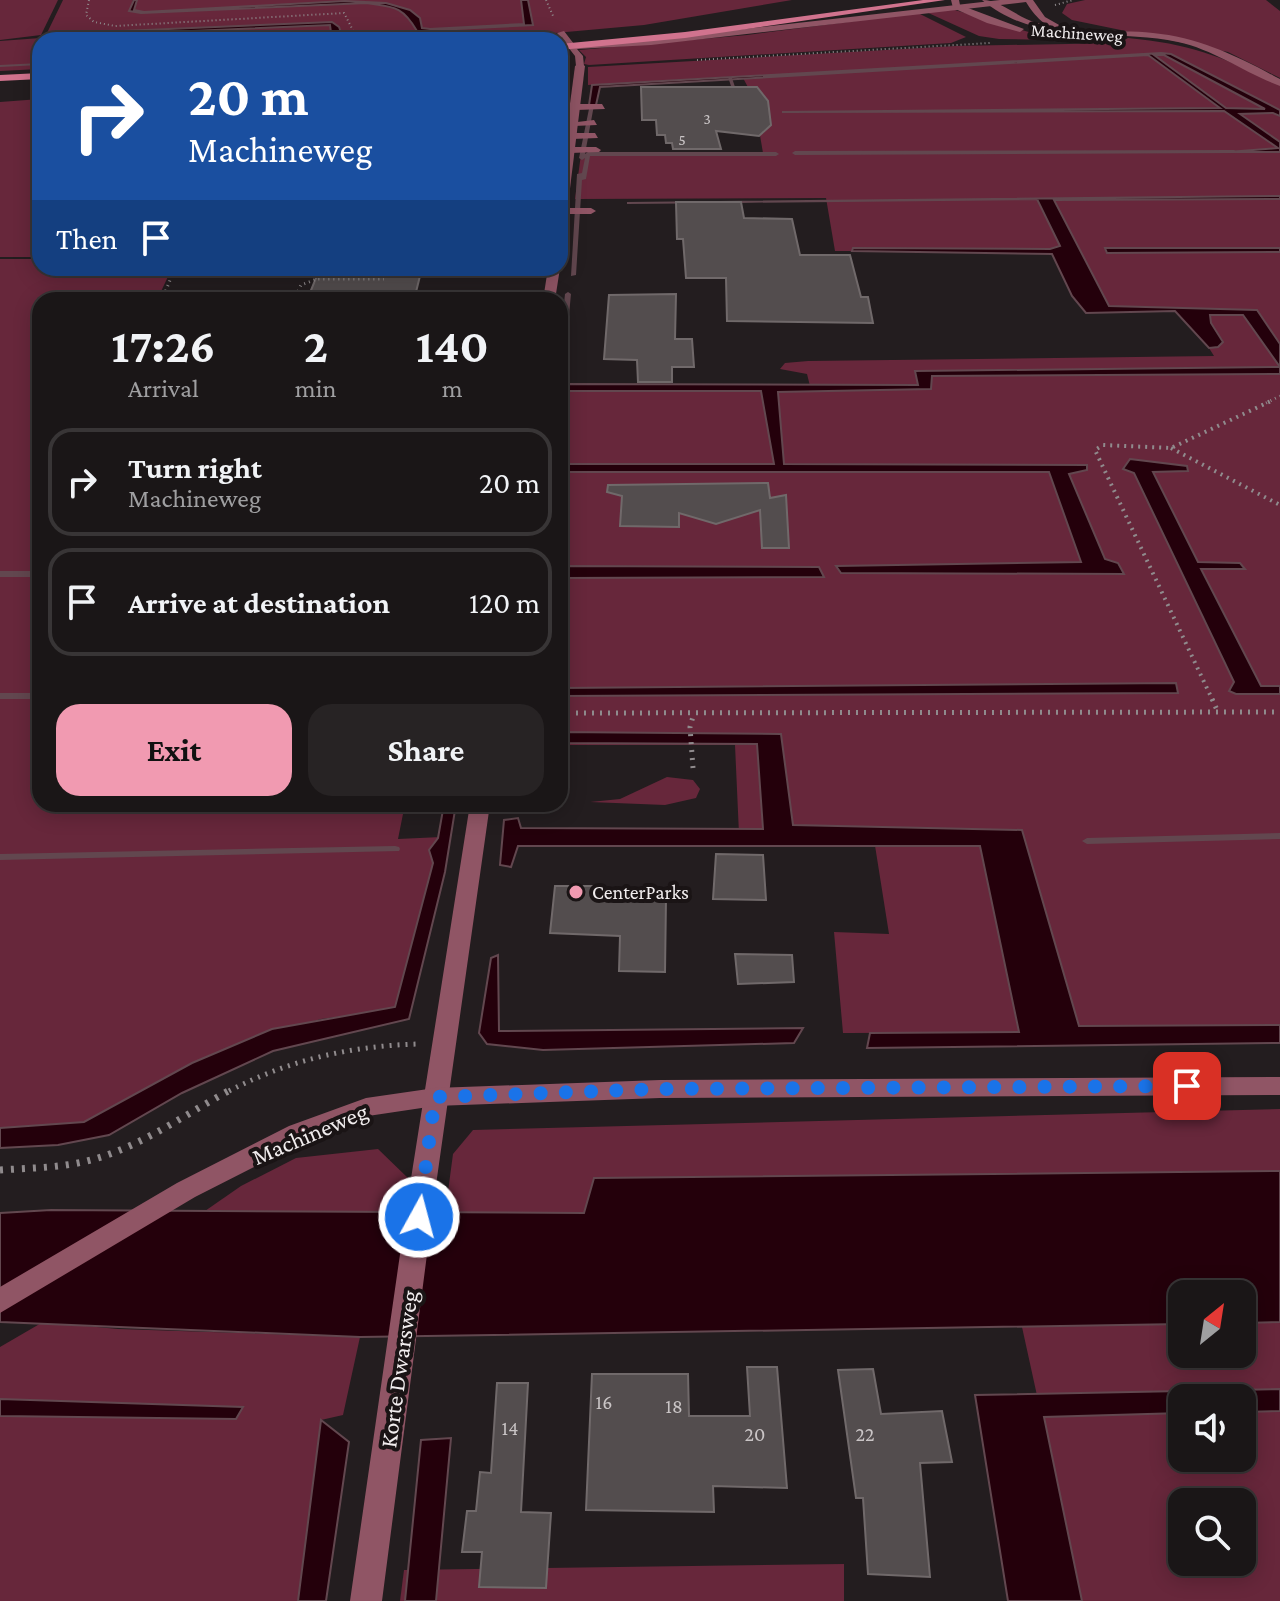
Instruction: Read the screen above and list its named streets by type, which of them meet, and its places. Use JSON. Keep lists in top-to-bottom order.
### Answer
{
  "streets": {
    "street": ["Machineweg", "Korte Dwarsweg"]
  },
  "crossings": [
    ["Machineweg", "Korte Dwarsweg"]
  ],
  "places": ["CenterParks"],
  "house_numbers": [
    "3",
    "5",
    "16",
    "18",
    "14",
    "20",
    "22"
  ],
  "north": "top right",
  "page": {
    "turn": ["20 m", "Machineweg"],
    "then": "Then",
    "eta": [
      "17:26",
      "Arrival",
      "2",
      "min",
      "140",
      "m"
    ],
    "list": [
      {
        "name": "Turn right",
        "note": "Machineweg",
        "value": "20 m"
      },
      {
        "name": "Arrive at destination",
        "value": "120 m"
      }
    ],
    "buttons": ["Exit", "Share"]
  }
}
